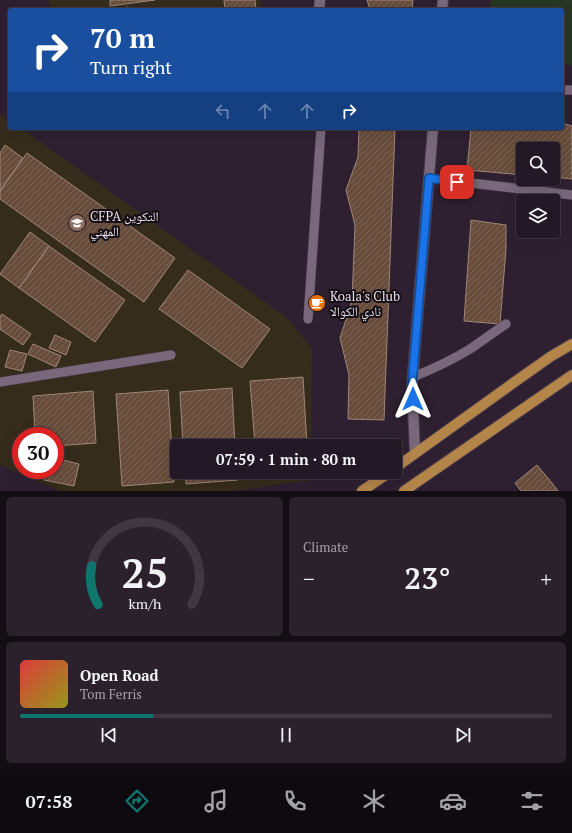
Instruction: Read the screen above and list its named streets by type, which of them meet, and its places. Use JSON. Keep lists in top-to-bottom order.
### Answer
{
  "places": {
    "school or university": ["CFPA التكوين المهني"],
    "cafe": ["Koala's Club نادي الكوالا"]
  },
  "page": {
    "turn": ["70 m", "Turn right"],
    "limit": "30",
    "trip": "07:59 · 1 min · 80 m",
    "tile": "Climate",
    "heat": ["−", "23°", "+"],
    "song": ["Open Road", "Tom Ferris"],
    "tabs": "07:58",
    "gauge": ["25", "km/h"]
  }
}
